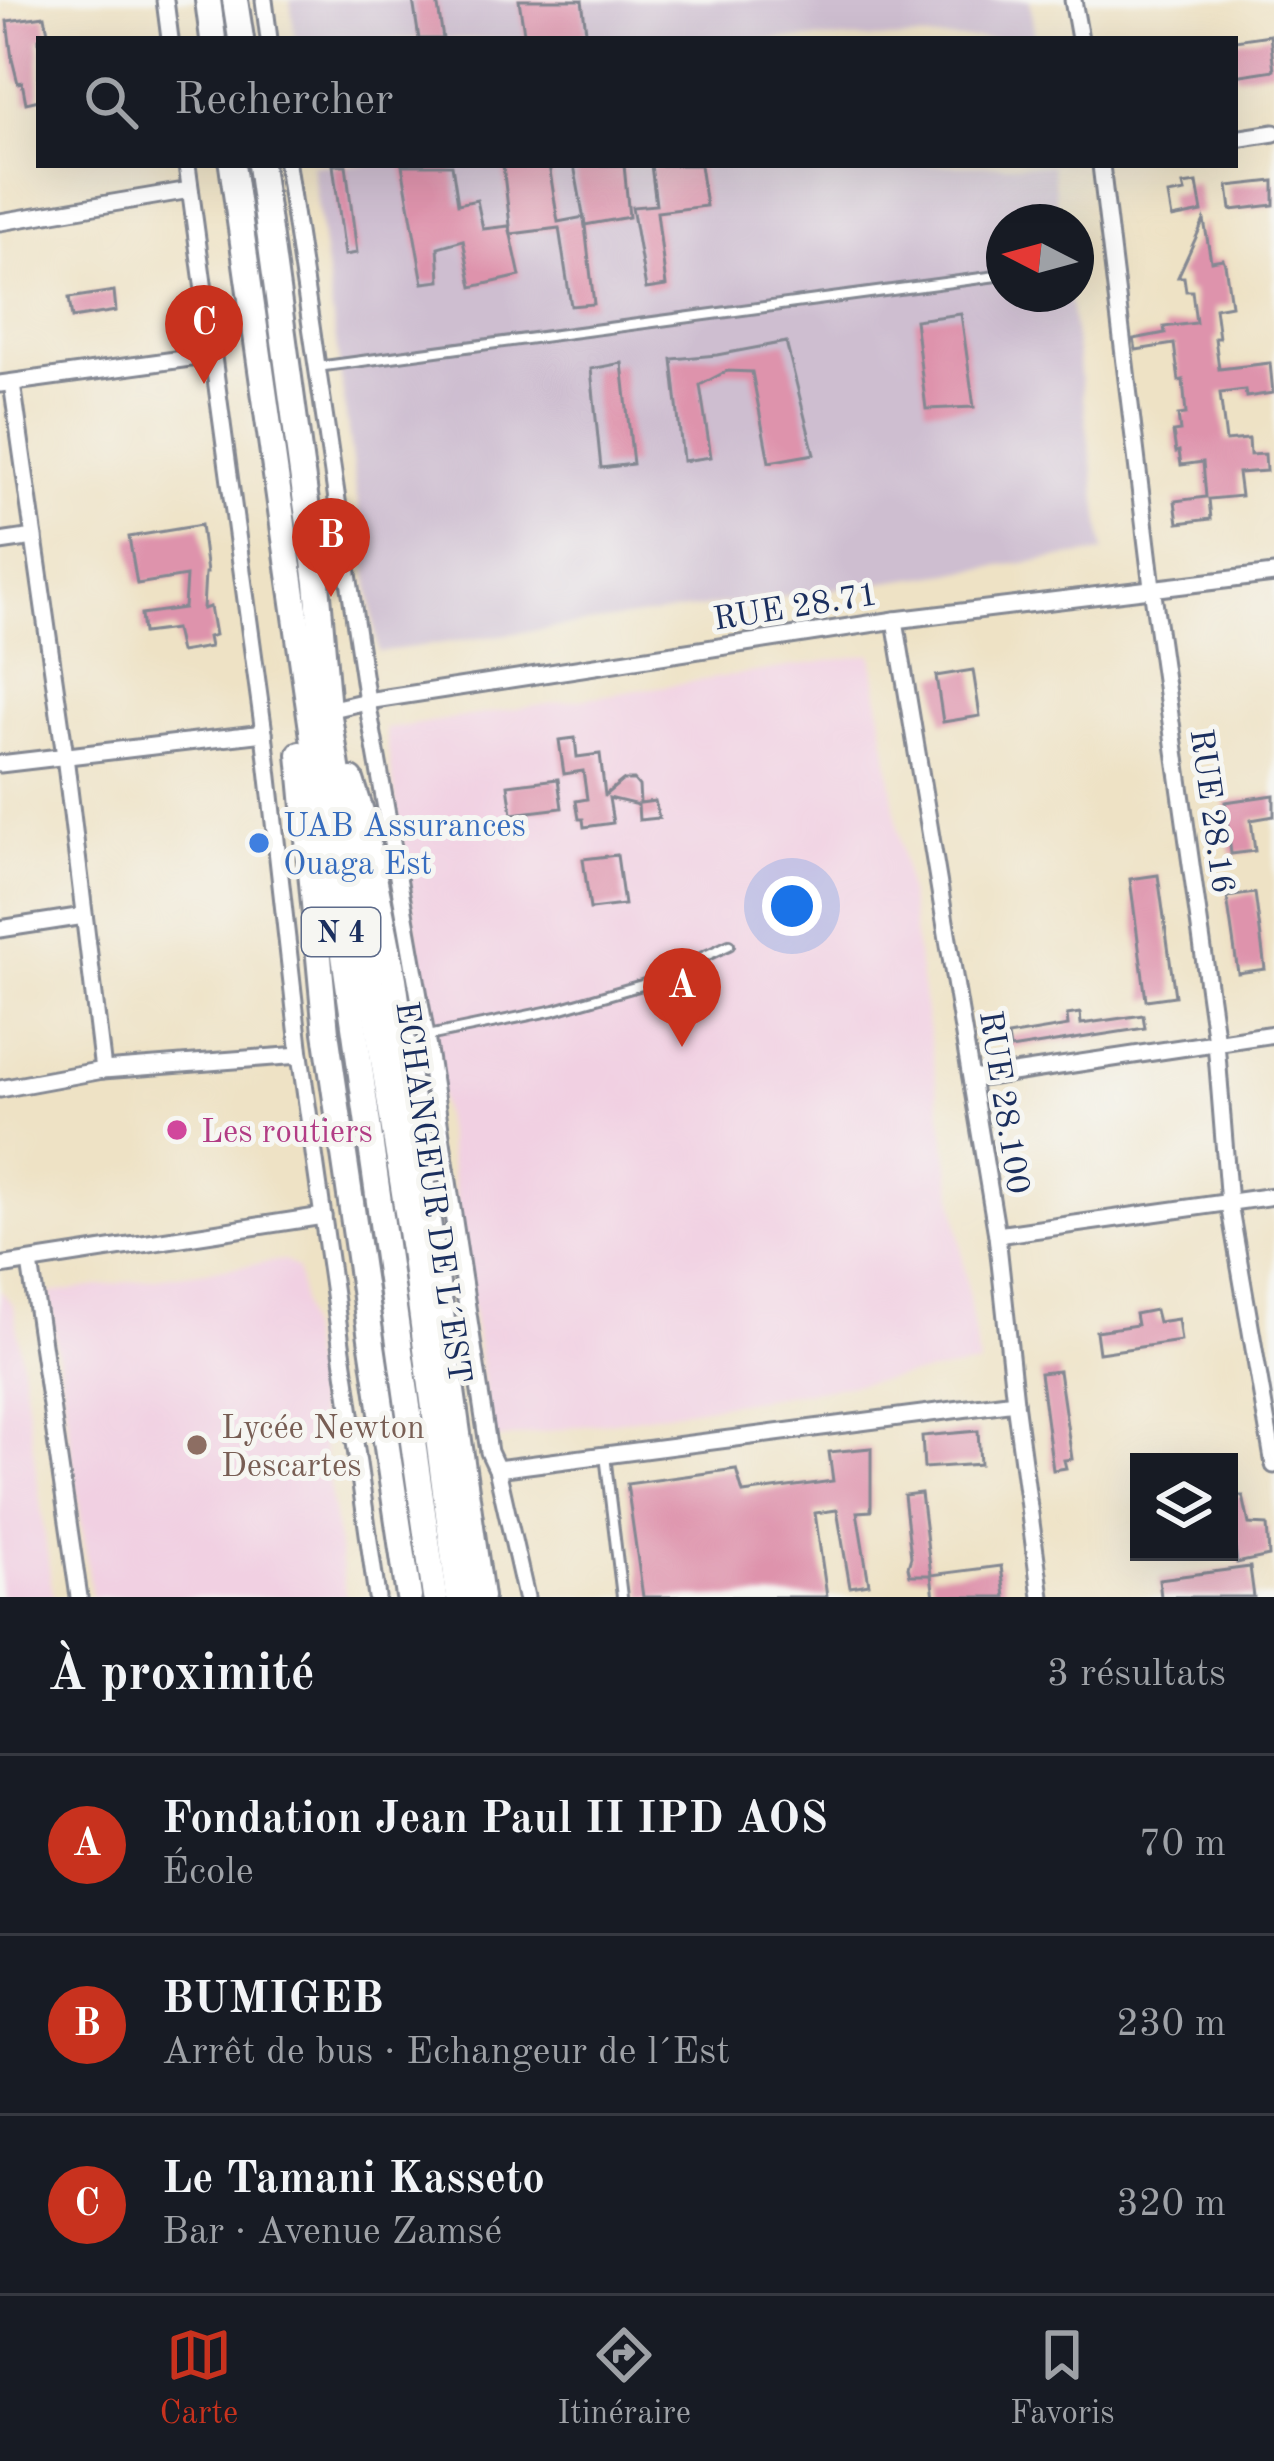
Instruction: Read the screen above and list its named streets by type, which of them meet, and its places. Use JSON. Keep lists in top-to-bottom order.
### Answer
{
  "streets": {
    "highway": ["N 4", "ECHANGEUR DE L´EST"],
    "street": ["RUE 28.71", "RUE 28.16", "RUE 28.100"]
  },
  "crossings": [
    ["RUE 28.71", "RUE 28.16"],
    ["RUE 28.71", "RUE 28.100"],
    ["RUE 28.71", "ECHANGEUR DE L´EST"]
  ],
  "places": ["UAB Assurances Ouaga Est", "Les routiers", "Lycée Newton Descartes"],
  "north": "left",
  "page": {
    "search": "Rechercher",
    "pins": ["C", "B", "A"],
    "heading": ["À proximité", "3 résultats"],
    "list": [
      {
        "mark": "A",
        "name": "Fondation Jean Paul II IPD AOS",
        "note": "École",
        "value": "70 m"
      },
      {
        "mark": "B",
        "name": "BUMIGEB",
        "note": "Arrêt de bus · Echangeur de l´Est",
        "value": "230 m"
      },
      {
        "mark": "C",
        "name": "Le Tamani Kasseto",
        "note": "Bar · Avenue Zamsé",
        "value": "320 m"
      }
    ],
    "nav": ["Carte", "Itinéraire", "Favoris"]
  }
}
